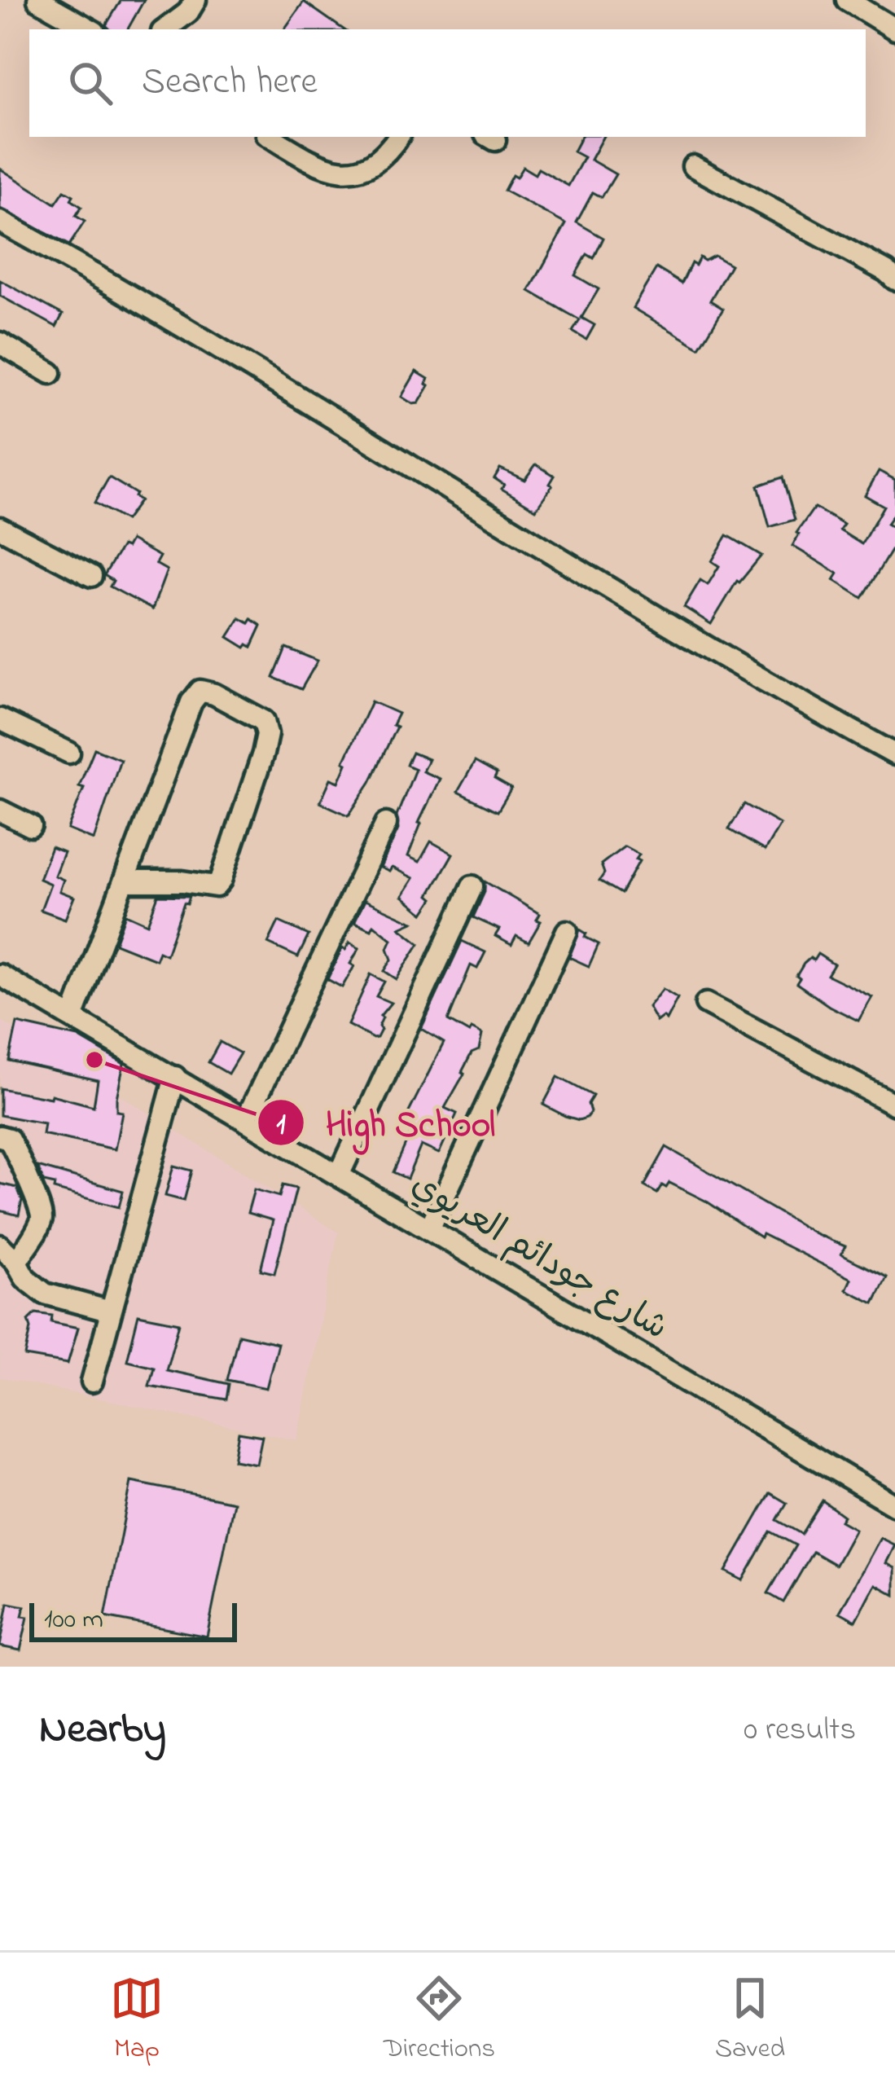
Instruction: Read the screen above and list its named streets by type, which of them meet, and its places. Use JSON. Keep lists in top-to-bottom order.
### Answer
{
  "streets": {
    "street": ["شارع جودائم العريوي"]
  },
  "places": ["High School"],
  "scale_bar": "100 m",
  "page": {
    "search": "Search here",
    "scale": "100 m",
    "heading": ["Nearby", "0 results"],
    "nav": ["Map", "Directions", "Saved"]
  }
}
